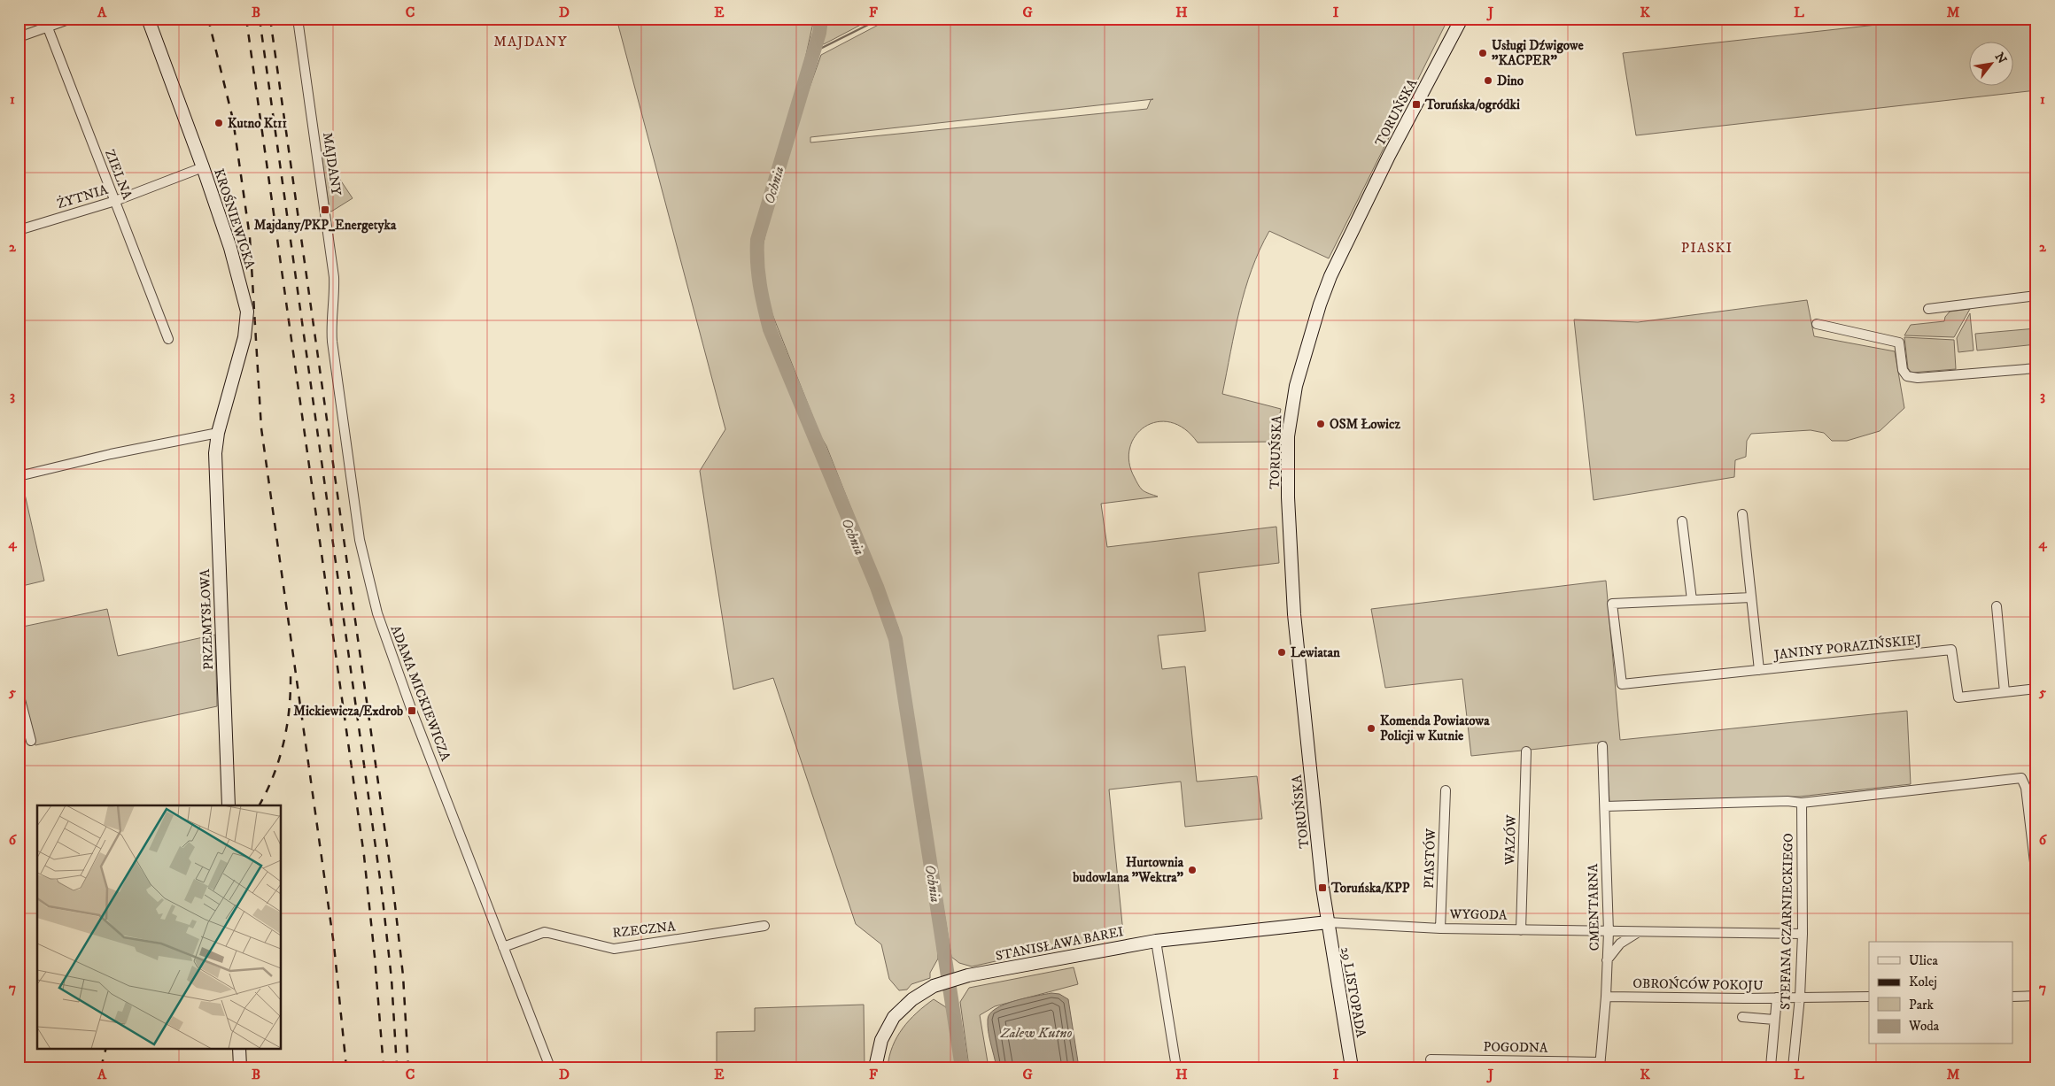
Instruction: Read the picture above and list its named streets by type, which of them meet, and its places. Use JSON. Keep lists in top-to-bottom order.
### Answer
{
  "streets": {
    "street": [
      "TORUŃSKA",
      "MAJDANY",
      "ZIELNA",
      "ŻYTNIA",
      "KROŚNIEWICKA",
      "PRZEMYSŁOWA",
      "JANINY PORAZIŃSKIEJ",
      "ADAMA MICKIEWICZA",
      "WAZÓW",
      "PIASTÓW",
      "CMENTARNA",
      "WYGODA",
      "STEFANA CZARNIECKIEGO",
      "RZECZNA",
      "STANISŁAWA BAREI",
      "OBROŃCÓW POKOJU",
      "29 LISTOPADA",
      "POGODNA"
    ]
  },
  "crossings": [
    ["TORUŃSKA", "WYGODA"],
    ["TORUŃSKA", "29 LISTOPADA"],
    ["MAJDANY", "ADAMA MICKIEWICZA"],
    ["ZIELNA", "ŻYTNIA"],
    ["ŻYTNIA", "KROŚNIEWICKA"],
    ["KROŚNIEWICKA", "PRZEMYSŁOWA"],
    ["ADAMA MICKIEWICZA", "RZECZNA"],
    ["WAZÓW", "WYGODA"],
    ["PIASTÓW", "WYGODA"],
    ["CMENTARNA", "WYGODA"],
    ["CMENTARNA", "OBROŃCÓW POKOJU"],
    ["CMENTARNA", "POGODNA"],
    ["WYGODA", "STEFANA CZARNIECKIEGO"],
    ["WYGODA", "STANISŁAWA BAREI"],
    ["WYGODA", "29 LISTOPADA"],
    ["STEFANA CZARNIECKIEGO", "OBROŃCÓW POKOJU"]
  ],
  "districts": ["MAJDANY", "PIASKI"],
  "water": ["Ochnia", "Zalew Kutno"],
  "places": {
    "other": [
      "Usługi Dźwigowe \"KACPER\"",
      "Dino",
      "Kutno Kt11",
      "OSM Łowicz",
      "Lewiatan",
      "Komenda Powiatowa Policji w Kutnie",
      "Hurtownia budowlana \"Wektra\""
    ],
    "transit": [
      "Toruńska/ogródki",
      "Majdany/PKP_Energetyka",
      "Mickiewicza/Exdrob",
      "Toruńska/KPP"
    ]
  },
  "legend": [
    "Ulica",
    "Kolej",
    "Park",
    "Woda"
  ],
  "north": "top right",
  "grid": {
    "columns": [
      "A",
      "B",
      "C",
      "D",
      "E",
      "F",
      "G",
      "H",
      "I",
      "J",
      "K",
      "L",
      "M"
    ],
    "rows": [
      "1",
      "2",
      "3",
      "4",
      "5",
      "6",
      "7"
    ]
  }
}
